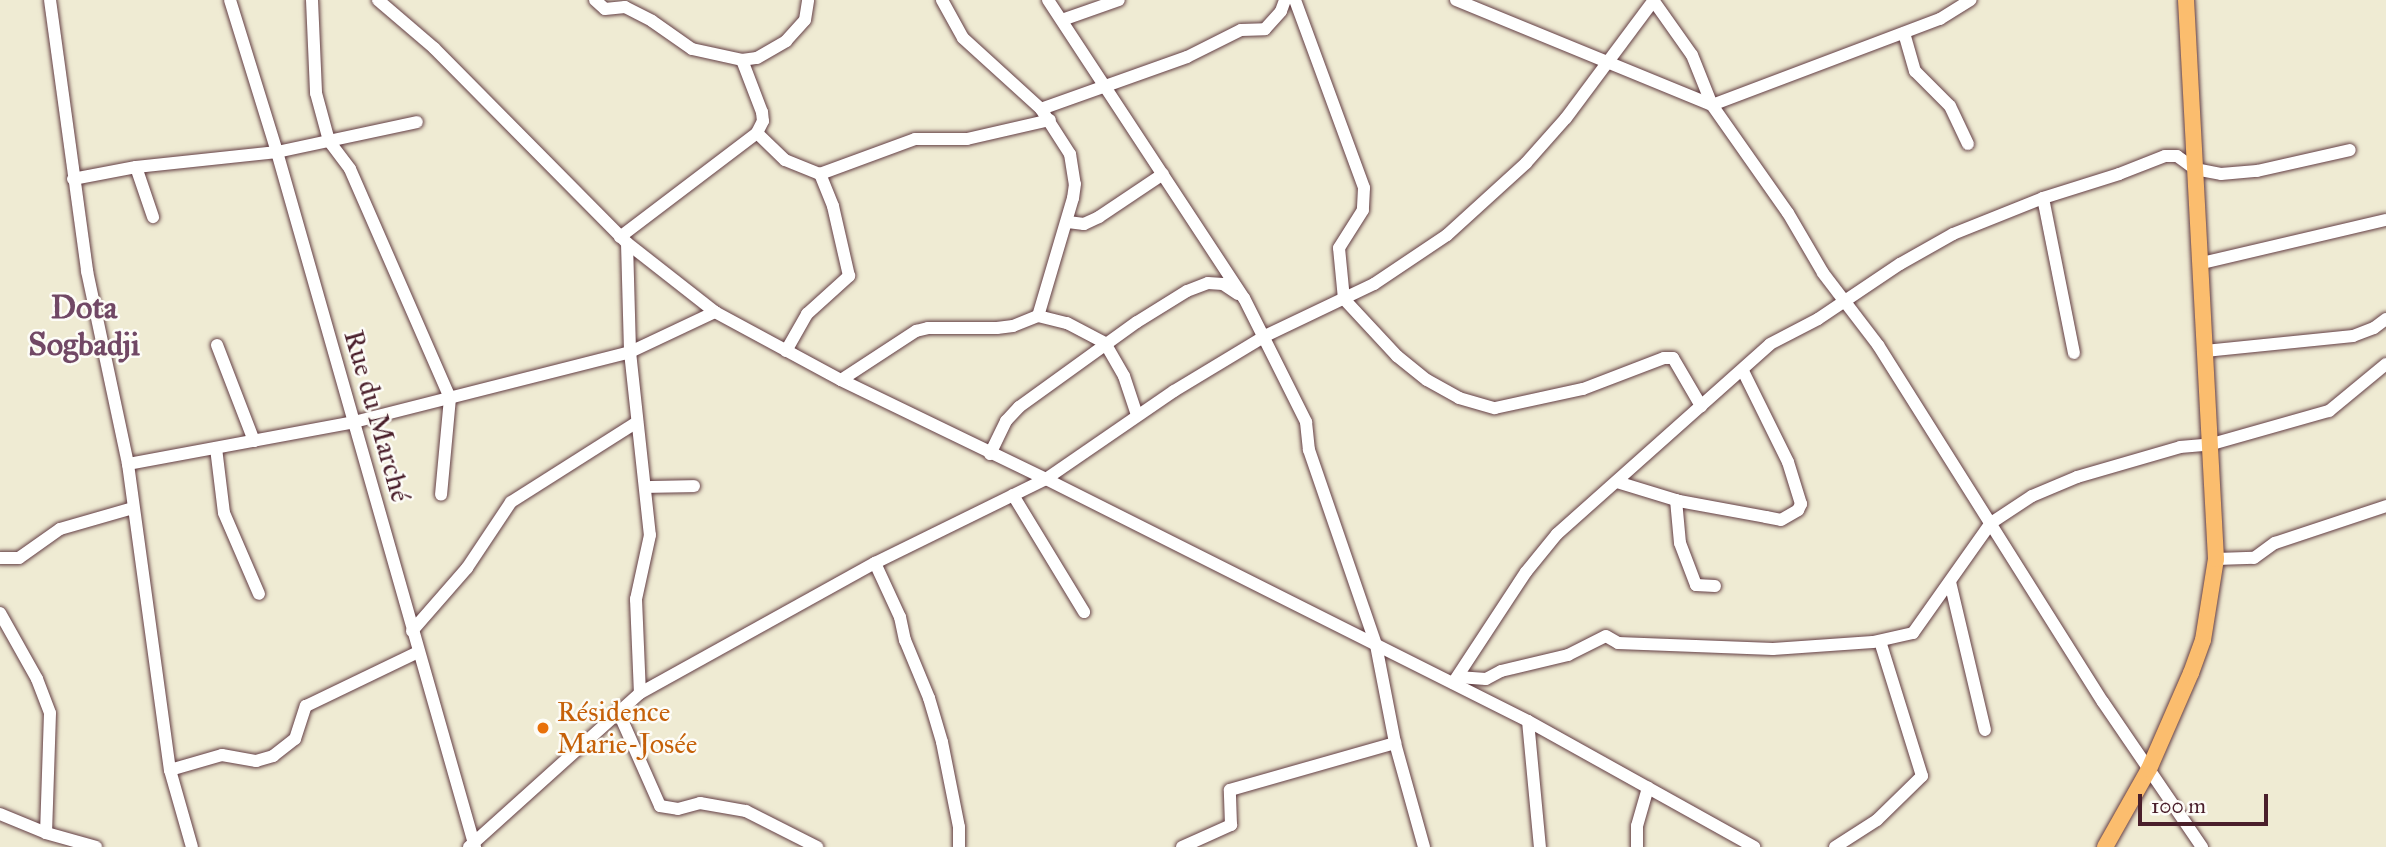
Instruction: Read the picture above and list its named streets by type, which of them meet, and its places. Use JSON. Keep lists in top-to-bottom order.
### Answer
{
  "streets": {
    "street": ["Rue du Marché"]
  },
  "districts": ["Dota Sogbadji"],
  "places": ["Résidence Marie-Josée"],
  "scale_bar": "100 m"
}
